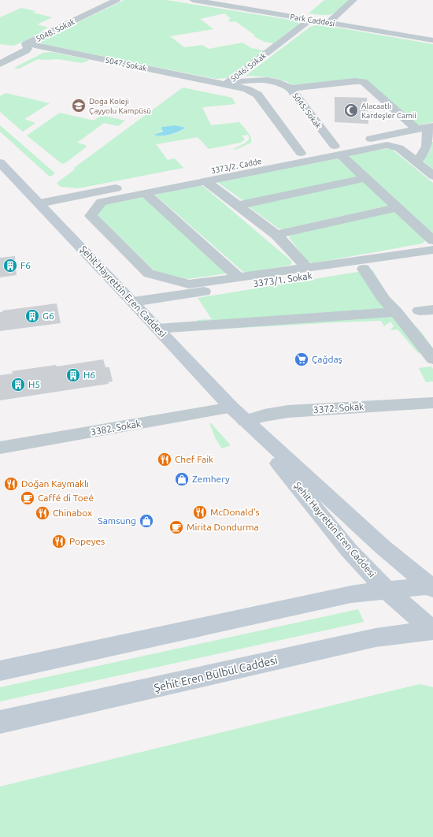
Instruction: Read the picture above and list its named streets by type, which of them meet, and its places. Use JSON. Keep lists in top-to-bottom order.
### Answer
{
  "streets": {
    "main road": ["Şehit Hayrettin Eren Caddesi", "Şehit Eren Bülbül Caddesi"],
    "street": [
      "Park Caddesi",
      "5048. Sokak",
      "5047. Sokak",
      "5046. Sokak",
      "5045. Sokak",
      "3373/2. Cadde",
      "3373/1. Sokak",
      "3372. Sokak",
      "3382. Sokak"
    ]
  },
  "crossings": [
    ["Park Caddesi", "5046. Sokak"],
    ["5048. Sokak", "5047. Sokak"],
    ["5047. Sokak", "5046. Sokak"],
    ["5047. Sokak", "5045. Sokak"],
    ["5046. Sokak", "5045. Sokak"],
    ["5046. Sokak", "3373/2. Cadde"],
    ["5045. Sokak", "3373/2. Cadde"],
    ["3373/2. Cadde", "Şehit Hayrettin Eren Caddesi"],
    ["3373/1. Sokak", "Şehit Hayrettin Eren Caddesi"],
    ["Şehit Hayrettin Eren Caddesi", "3372. Sokak"],
    ["Şehit Hayrettin Eren Caddesi", "3382. Sokak"],
    ["Şehit Hayrettin Eren Caddesi", "Şehit Eren Bülbül Caddesi"],
    ["3372. Sokak", "3382. Sokak"]
  ],
  "places": {
    "school or university": ["Doğa Koleji Çayyolu Kampüsü"],
    "mosque": ["Alacaatlı Kardeşler Camii"],
    "building": [
      "F6",
      "G6",
      "H6",
      "H5"
    ],
    "supermarket": ["Çağdaş"],
    "restaurant": [
      "Chef Faik",
      "Doğan Kaymaklı",
      "McDonald's",
      "Chinabox",
      "Popeyes"
    ],
    "shop": ["Zemhery", "Samsung"],
    "cafe": ["Caffé di Toeé", "Mirita Dondurma"]
  }
}
